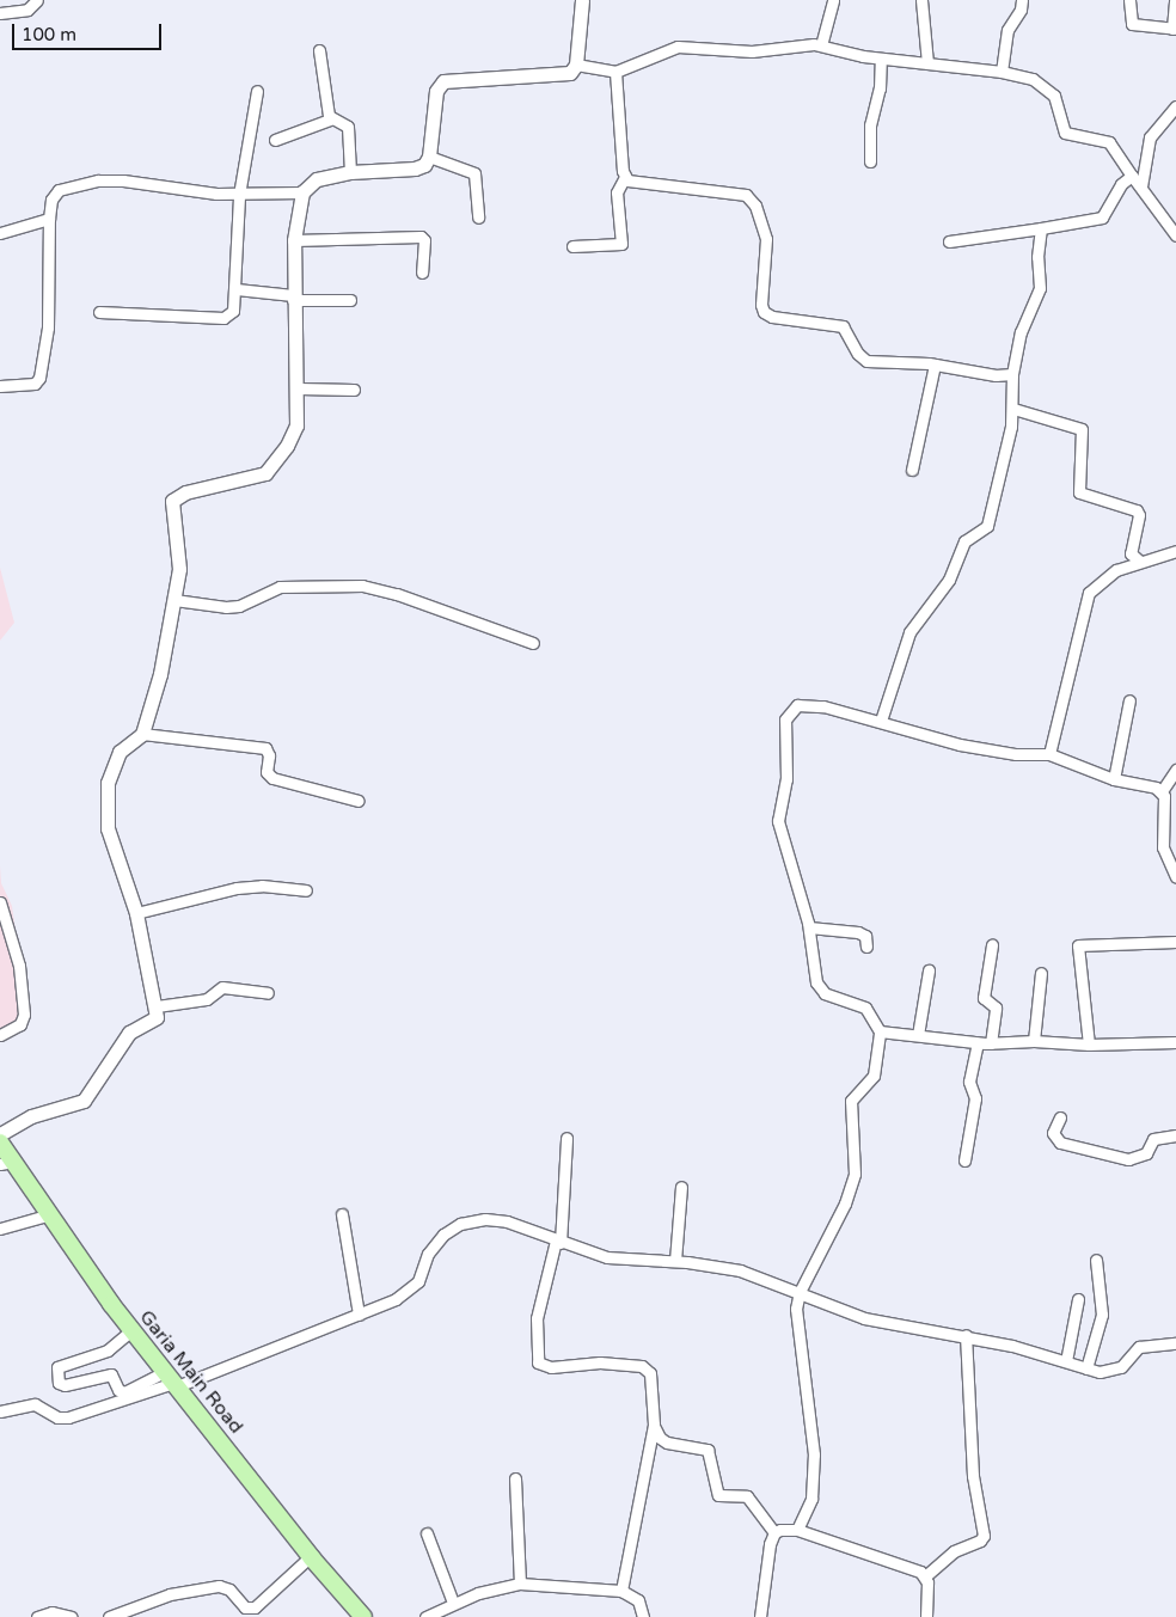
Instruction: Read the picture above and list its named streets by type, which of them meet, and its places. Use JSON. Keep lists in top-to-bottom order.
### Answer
{
  "streets": {
    "main road": ["Garia Main Road"]
  },
  "scale_bar": "100 m"
}
